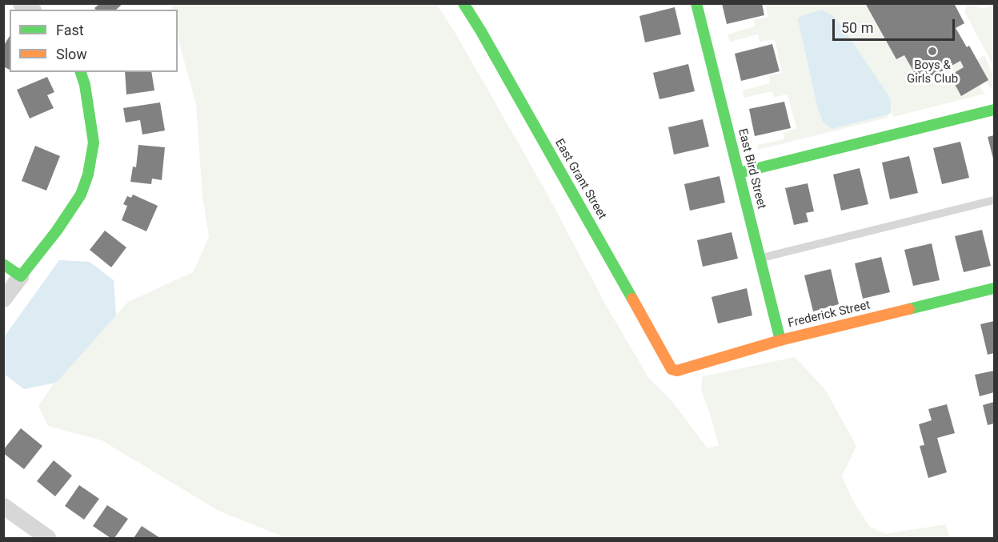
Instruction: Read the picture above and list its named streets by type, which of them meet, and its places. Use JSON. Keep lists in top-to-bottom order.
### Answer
{
  "streets": {
    "street": ["East Bird Street", "East Grant Street", "Frederick Street"]
  },
  "crossings": [
    ["East Bird Street", "Frederick Street"],
    ["East Grant Street", "Frederick Street"]
  ],
  "places": ["Boys & Girls Club"],
  "legend": ["Fast", "Slow"],
  "scale_bar": "50 m"
}
